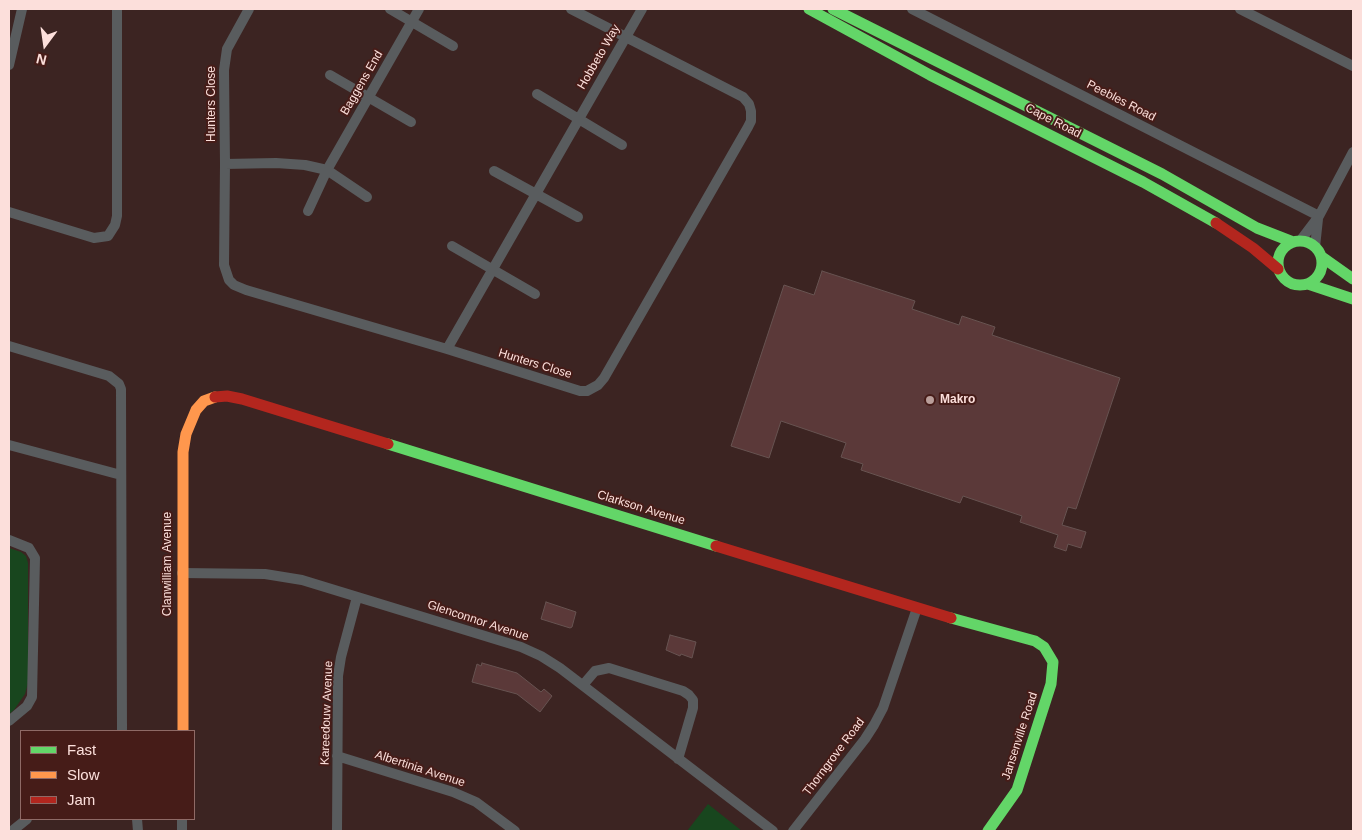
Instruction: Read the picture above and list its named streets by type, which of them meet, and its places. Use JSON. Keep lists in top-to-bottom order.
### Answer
{
  "streets": {
    "street": [
      "Hobbeto Way",
      "Baggens End",
      "Peebles Road",
      "Hunters Close",
      "Cape Road",
      "Clarkson Avenue",
      "Clanwilliam Avenue",
      "Glenconnor Avenue",
      "Kareedouw Avenue",
      "Jansenville Road",
      "Thorngrove Road",
      "Albertinia Avenue"
    ]
  },
  "crossings": [
    ["Hobbeto Way", "Hunters Close"],
    ["Clarkson Avenue", "Clanwilliam Avenue"],
    ["Clarkson Avenue", "Jansenville Road"],
    ["Clarkson Avenue", "Thorngrove Road"],
    ["Clanwilliam Avenue", "Glenconnor Avenue"],
    ["Glenconnor Avenue", "Kareedouw Avenue"],
    ["Kareedouw Avenue", "Albertinia Avenue"]
  ],
  "places": ["Makro"],
  "legend": ["Fast", "Slow", "Jam"],
  "north": "bottom"
}
